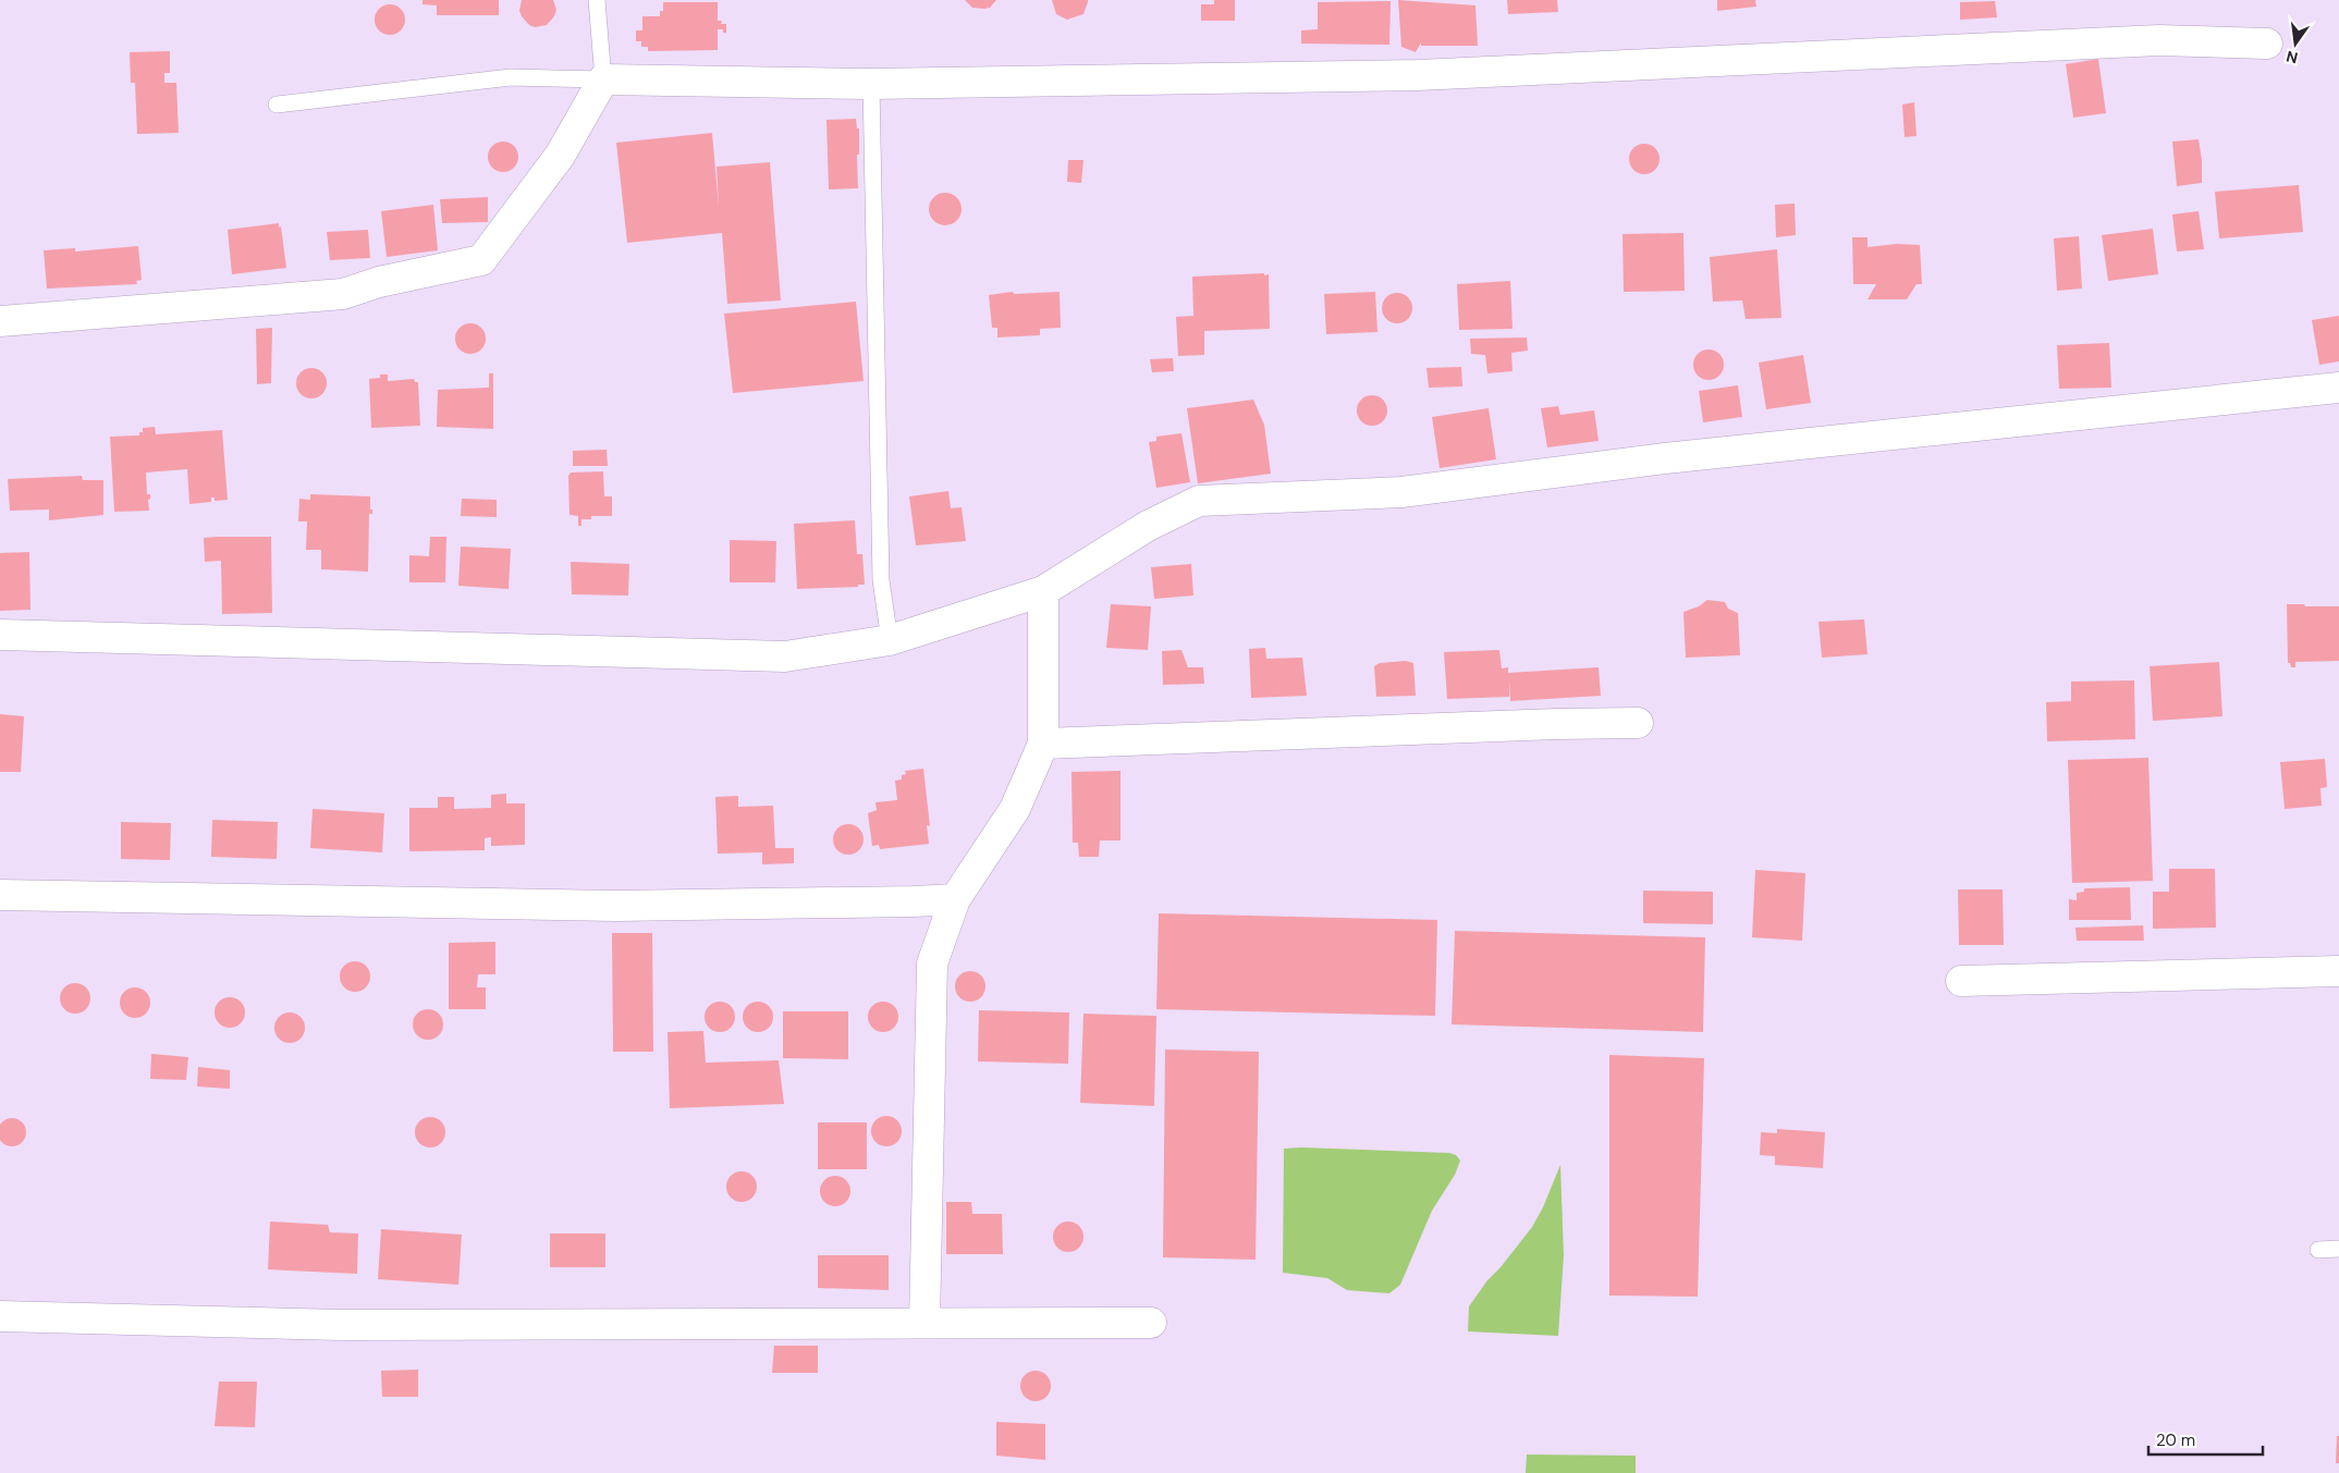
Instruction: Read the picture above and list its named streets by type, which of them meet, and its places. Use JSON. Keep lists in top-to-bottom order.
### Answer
{
  "scale_bar": "20 m",
  "north": "bottom"
}
